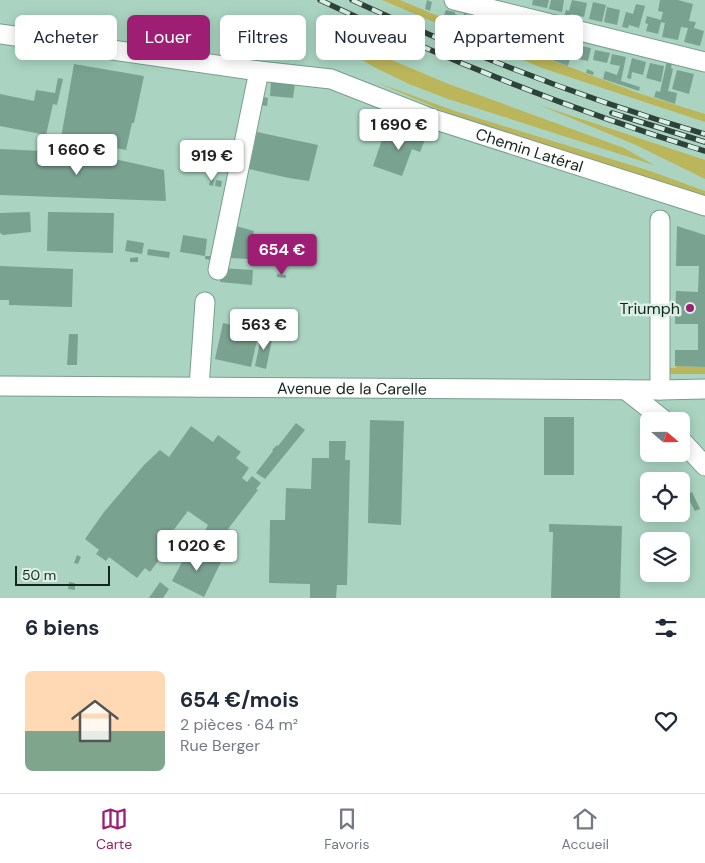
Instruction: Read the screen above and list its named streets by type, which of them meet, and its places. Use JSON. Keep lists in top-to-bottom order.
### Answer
{
  "streets": {
    "street": ["Chemin Latéral", "Avenue de la Carelle"]
  },
  "places": ["Triumph"],
  "scale_bar": "50 m",
  "north": "right",
  "page": {
    "chip": [
      "Acheter",
      "Louer",
      "Filtres",
      "Nouveau",
      "Appartement"
    ],
    "price": [
      "1 690 €",
      "1 660 €",
      "919 €",
      "654 €",
      "563 €",
      "1 020 €"
    ],
    "scale": "50 m",
    "heading": "6 biens",
    "list": [
      {
        "name": "654 €/mois",
        "note": "2 pièces · 64 m² · Rue Berger"
      }
    ],
    "tabs": ["Carte", "Favoris", "Accueil"]
  }
}
